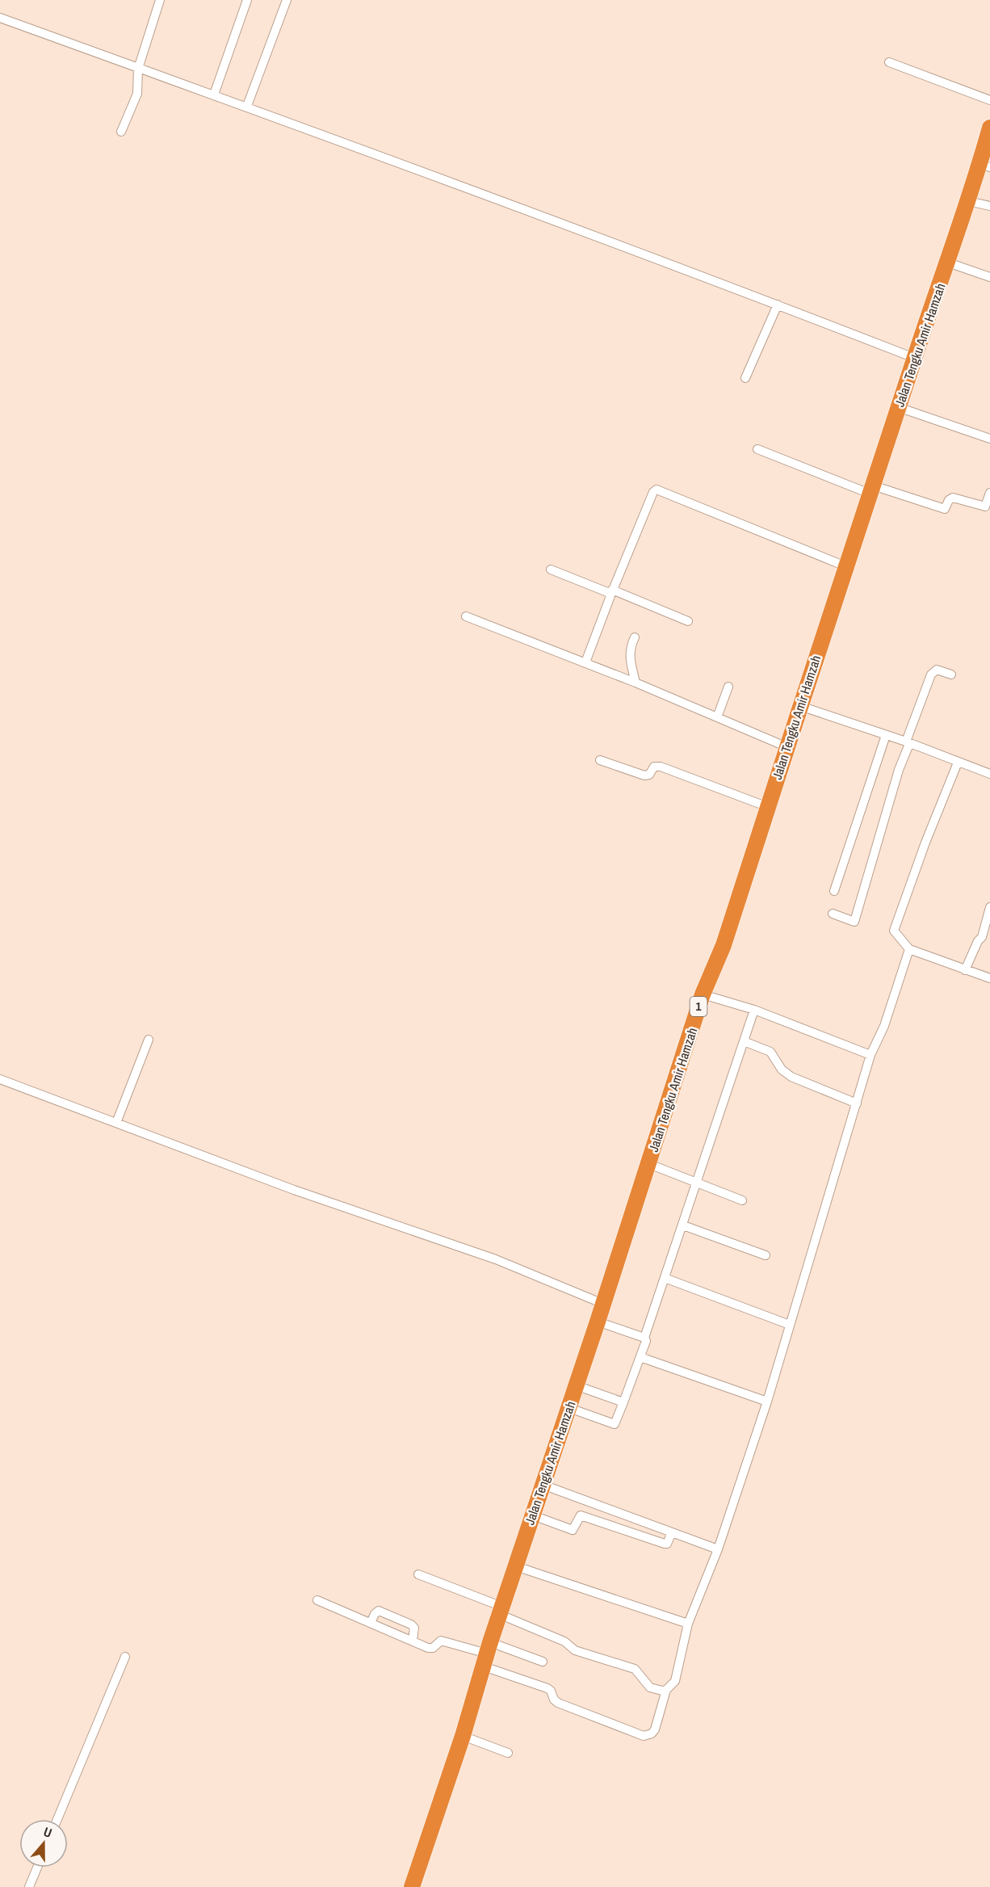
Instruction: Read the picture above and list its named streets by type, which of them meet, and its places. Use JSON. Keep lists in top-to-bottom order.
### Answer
{
  "streets": {
    "highway": ["Jalan Tengku Amir Hamzah", "1"]
  },
  "north": "top"
}
